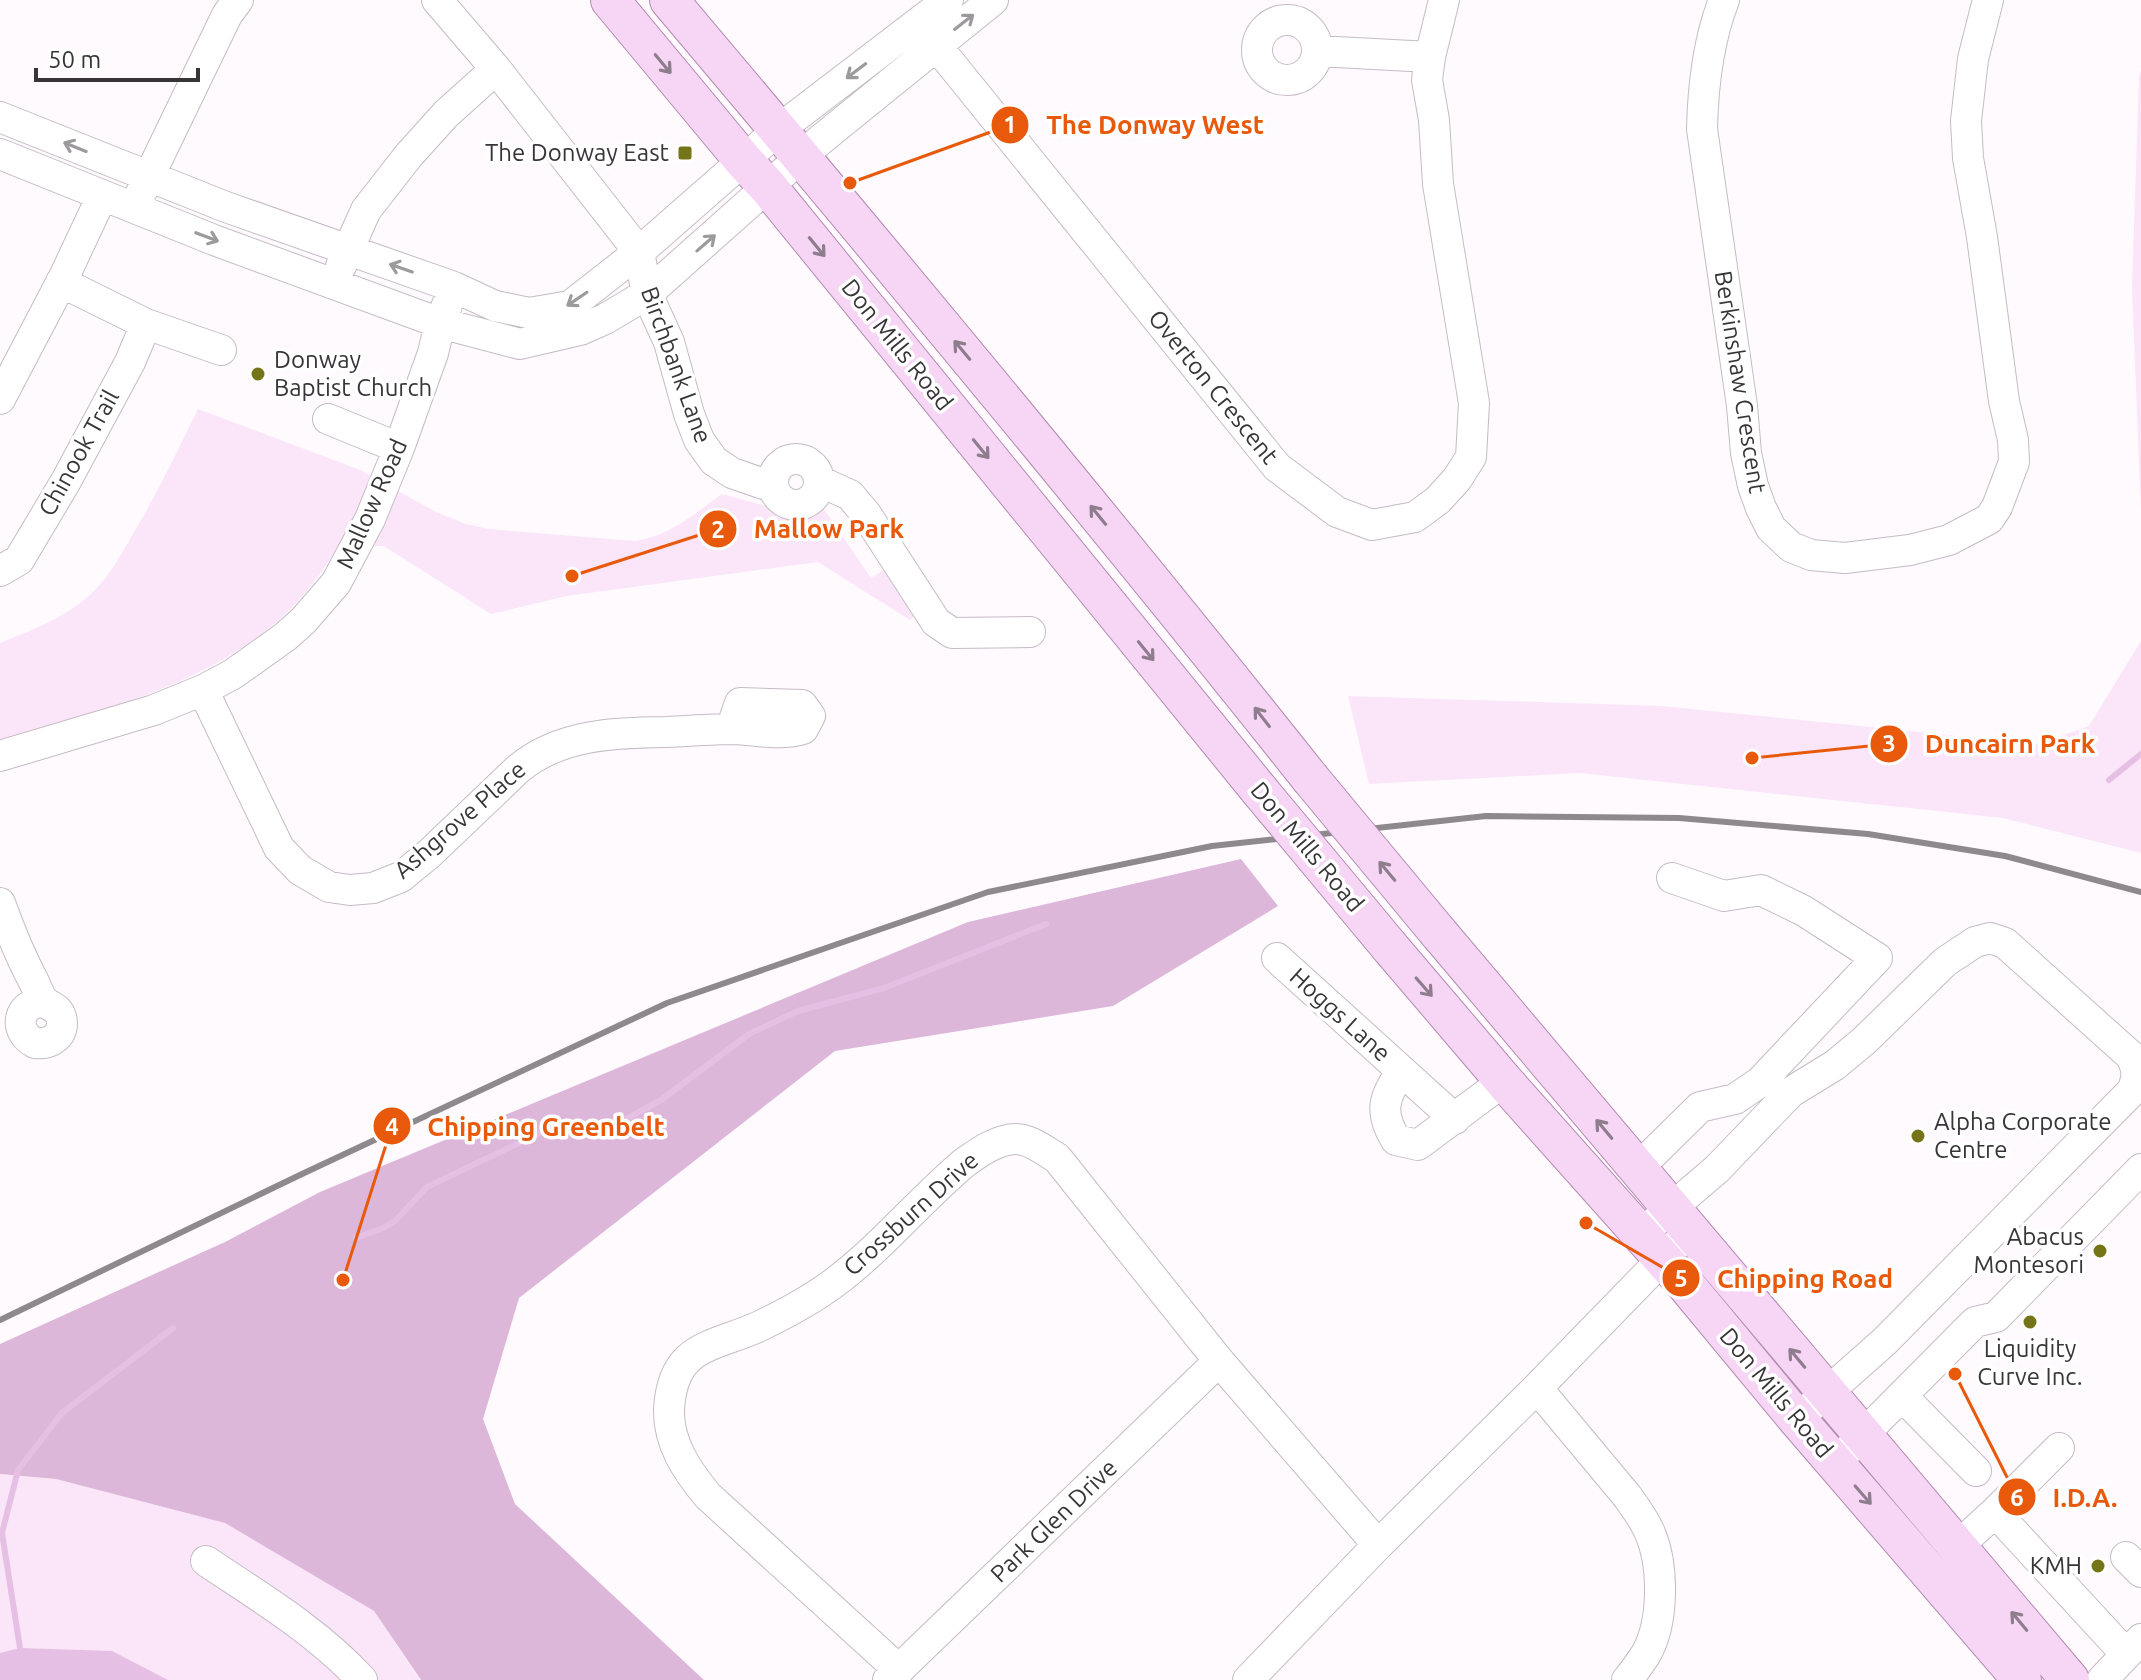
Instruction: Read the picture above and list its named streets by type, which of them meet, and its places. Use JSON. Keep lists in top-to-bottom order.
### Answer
{
  "streets": {
    "main road": ["Don Mills Road"],
    "street": [
      "Birchbank Lane",
      "Berkinshaw Crescent",
      "Overton Crescent",
      "Chinook Trail",
      "Mallow Road",
      "Ashgrove Place",
      "Hoggs Lane",
      "Crossburn Drive",
      "Park Glen Drive"
    ]
  },
  "crossings": [
    ["Don Mills Road", "Hoggs Lane"],
    ["Mallow Road", "Ashgrove Place"],
    ["Crossburn Drive", "Park Glen Drive"]
  ],
  "places": {
    "transit": ["The Donway East"],
    "other": [
      "The Donway West",
      "Donway Baptist Church",
      "Mallow Park",
      "Duncairn Park",
      "Alpha Corporate Centre",
      "Chipping Road",
      "Abacus Montesori",
      "Chipping Greenbelt",
      "Liquidity Curve Inc.",
      "I.D.A.",
      "KMH"
    ]
  },
  "scale_bar": "50 m"
}
